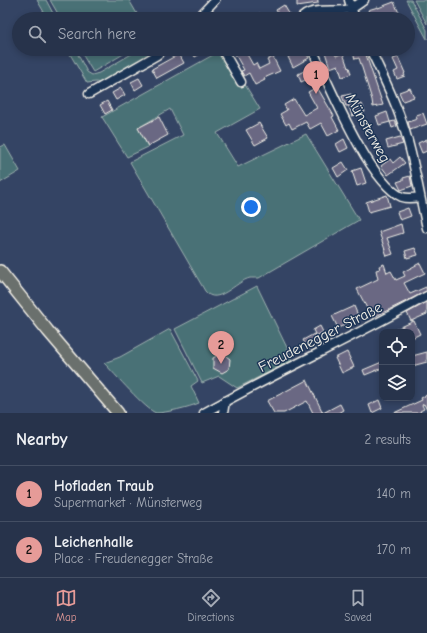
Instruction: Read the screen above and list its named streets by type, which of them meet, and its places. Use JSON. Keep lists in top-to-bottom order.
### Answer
{
  "streets": {
    "street": ["Münsterweg", "Freudenegger Straße"]
  },
  "page": {
    "search": "Search here",
    "pins": ["1", "2"],
    "heading": ["Nearby", "2 results"],
    "list": [
      {
        "mark": "1",
        "name": "Hofladen Traub",
        "note": "Supermarket · Münsterweg",
        "value": "140 m"
      },
      {
        "mark": "2",
        "name": "Leichenhalle",
        "note": "Place · Freudenegger Straße",
        "value": "170 m"
      }
    ],
    "nav": ["Map", "Directions", "Saved"]
  }
}
